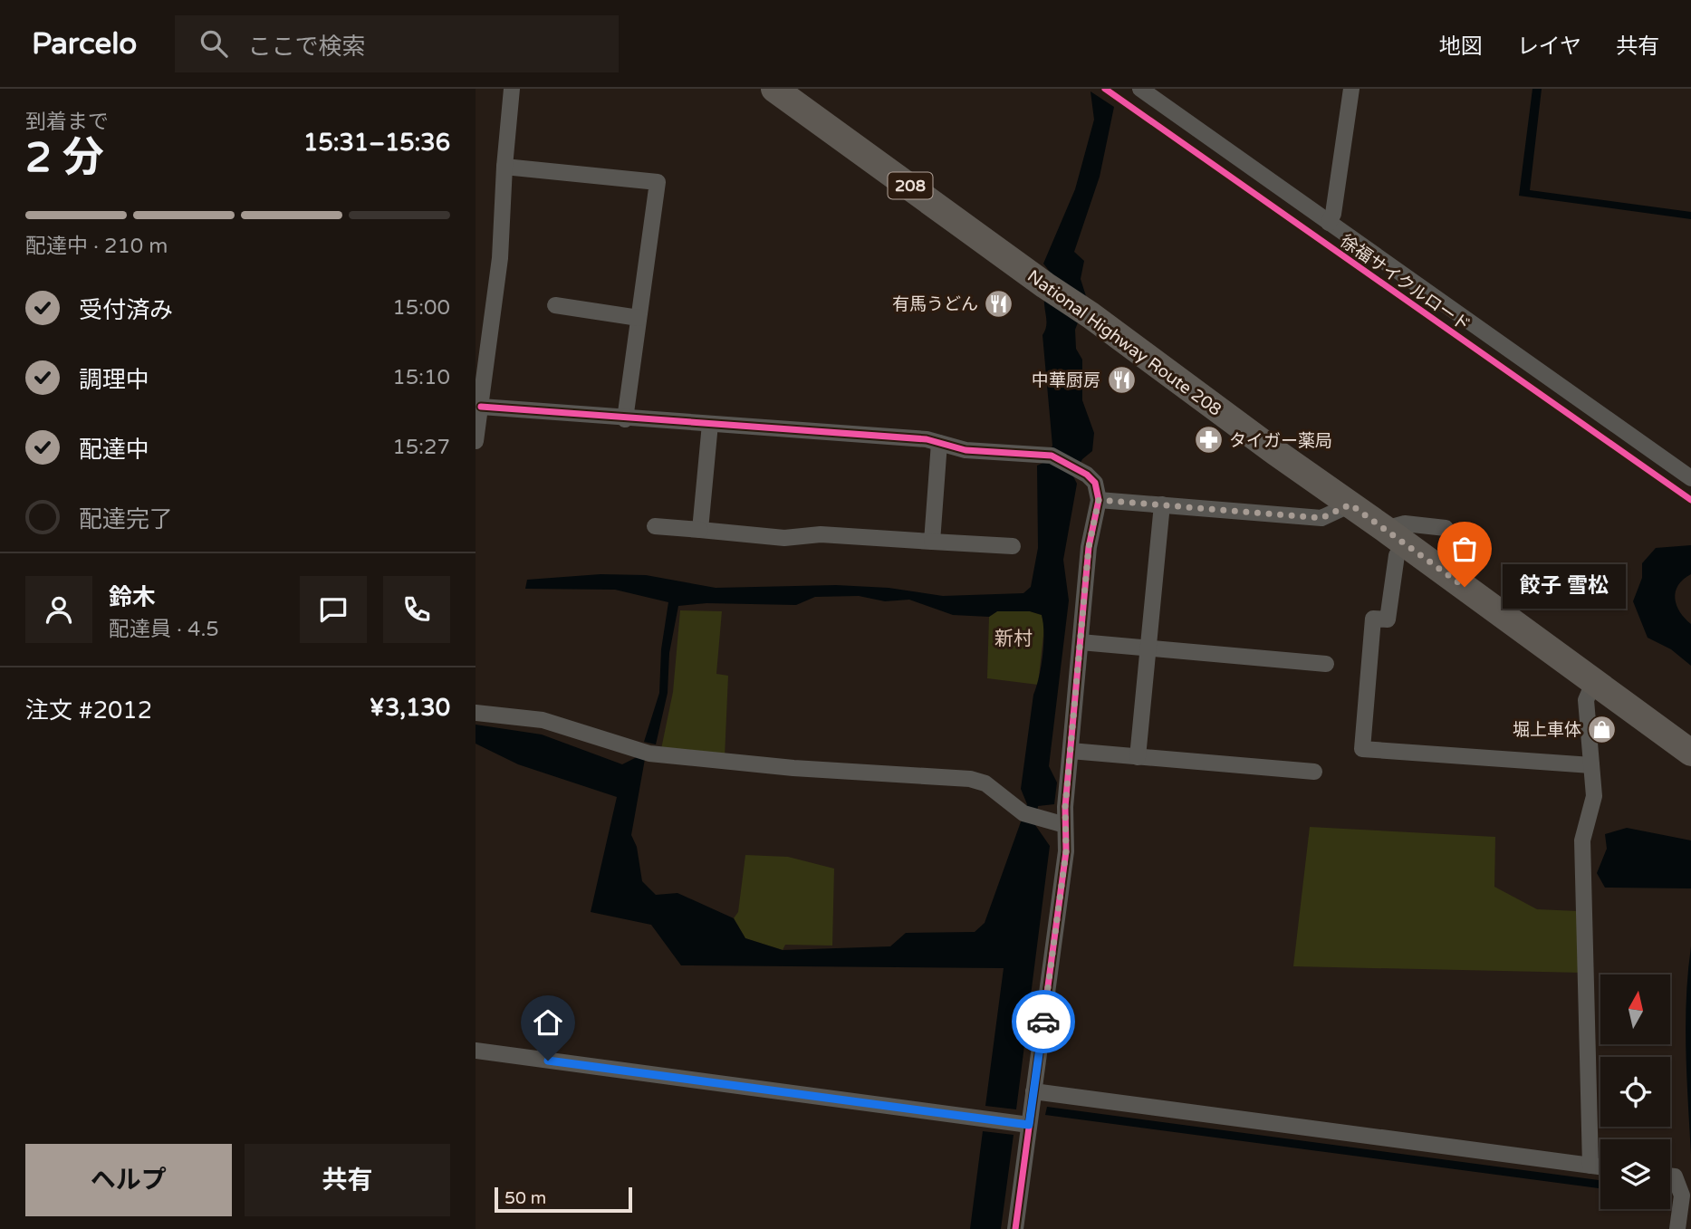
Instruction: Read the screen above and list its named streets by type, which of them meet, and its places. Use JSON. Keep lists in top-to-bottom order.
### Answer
{
  "streets": {
    "highway": ["208", "National Highway Route 208"],
    "cycle path": ["徐福サイクルロード"]
  },
  "districts": ["新村"],
  "places": {
    "restaurant": ["有馬うどん", "中華厨房"],
    "pharmacy": ["タイガー薬局"],
    "other": ["餃子 雪松"],
    "shop": ["堀上車体"]
  },
  "scale_bar": "50 m",
  "north": "top",
  "page": {
    "header": "Parcelo",
    "search": "ここで検索",
    "nav": ["地図", "レイヤ", "共有"],
    "heading": ["2 分", "到着まで", "15:31–15:36"],
    "panel": [
      "鈴木",
      "配達員 · 4.5",
      "注文 #2012",
      "¥3,130"
    ],
    "bar": "配達中 · 210 m",
    "list": [
      ["受付済み", "15:00"],
      ["調理中", "15:10"],
      ["配達中", "15:27"],
      "配達完了"
    ],
    "bubble": "餃子 雪松",
    "buttons": ["ヘルプ", "共有"],
    "scale": "50 m"
  }
}
